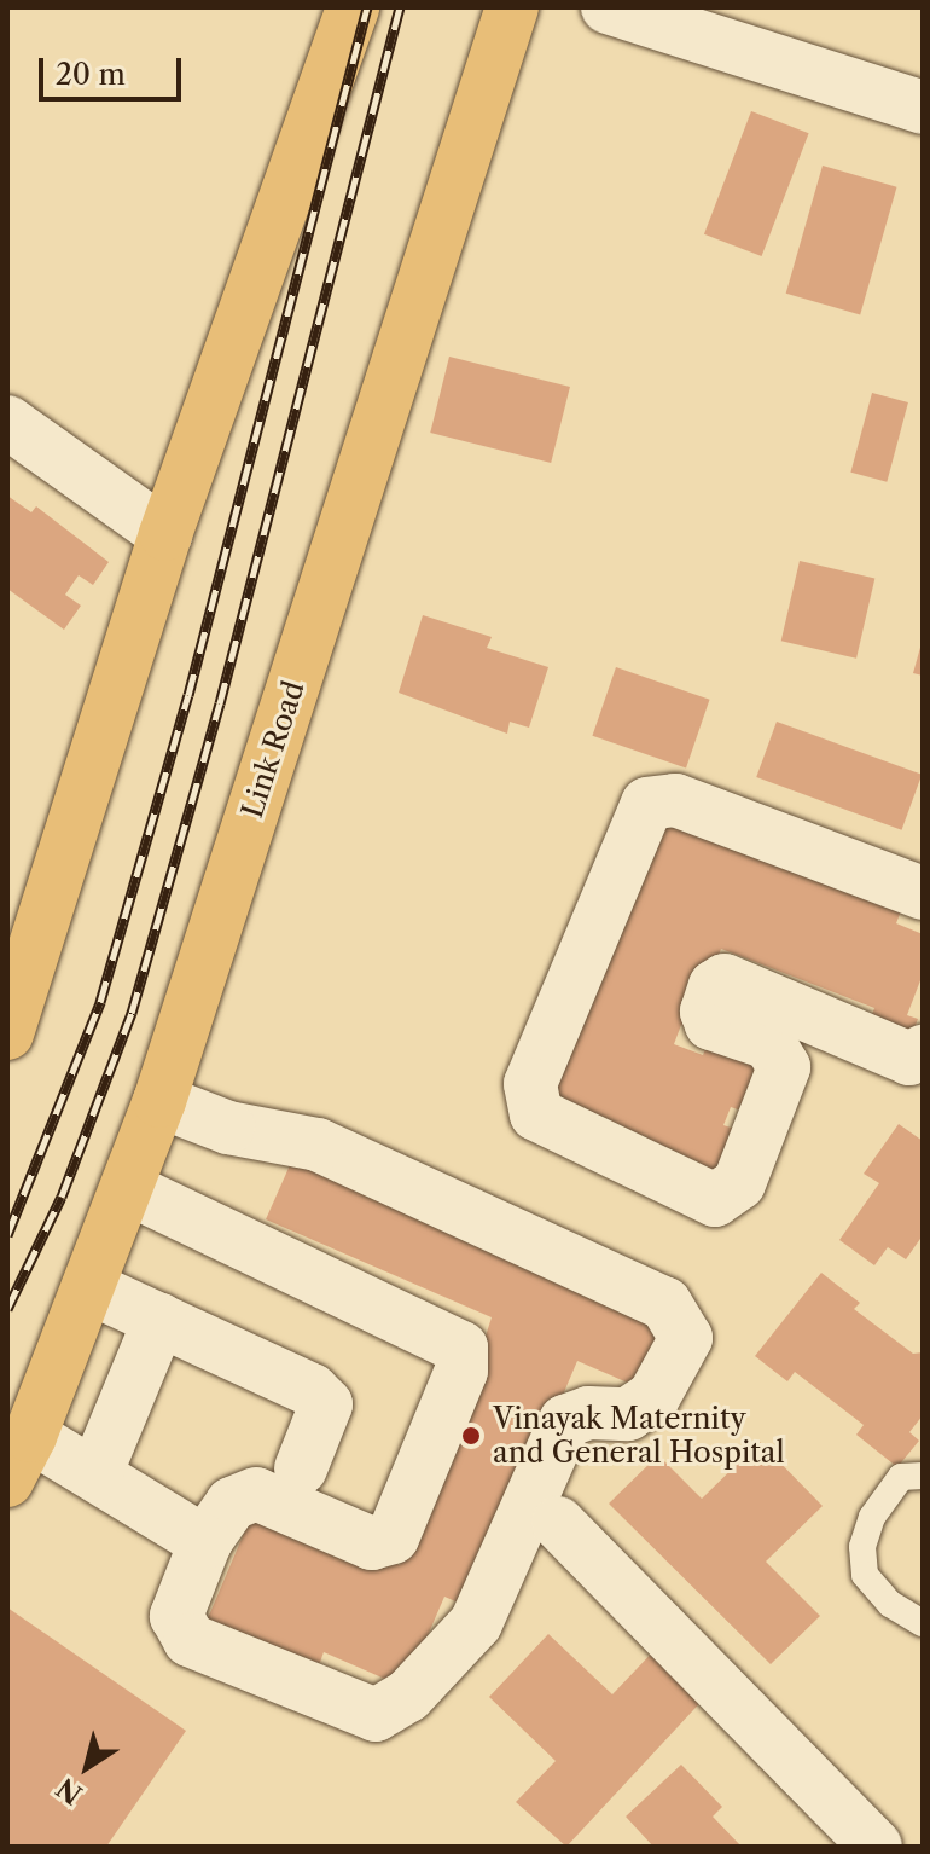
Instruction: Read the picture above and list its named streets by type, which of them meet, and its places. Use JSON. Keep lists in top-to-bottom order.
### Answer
{
  "streets": {
    "main road": ["Link Road"]
  },
  "places": ["Vinayak Maternity and General Hospital"],
  "scale_bar": "20 m",
  "north": "bottom left"
}
